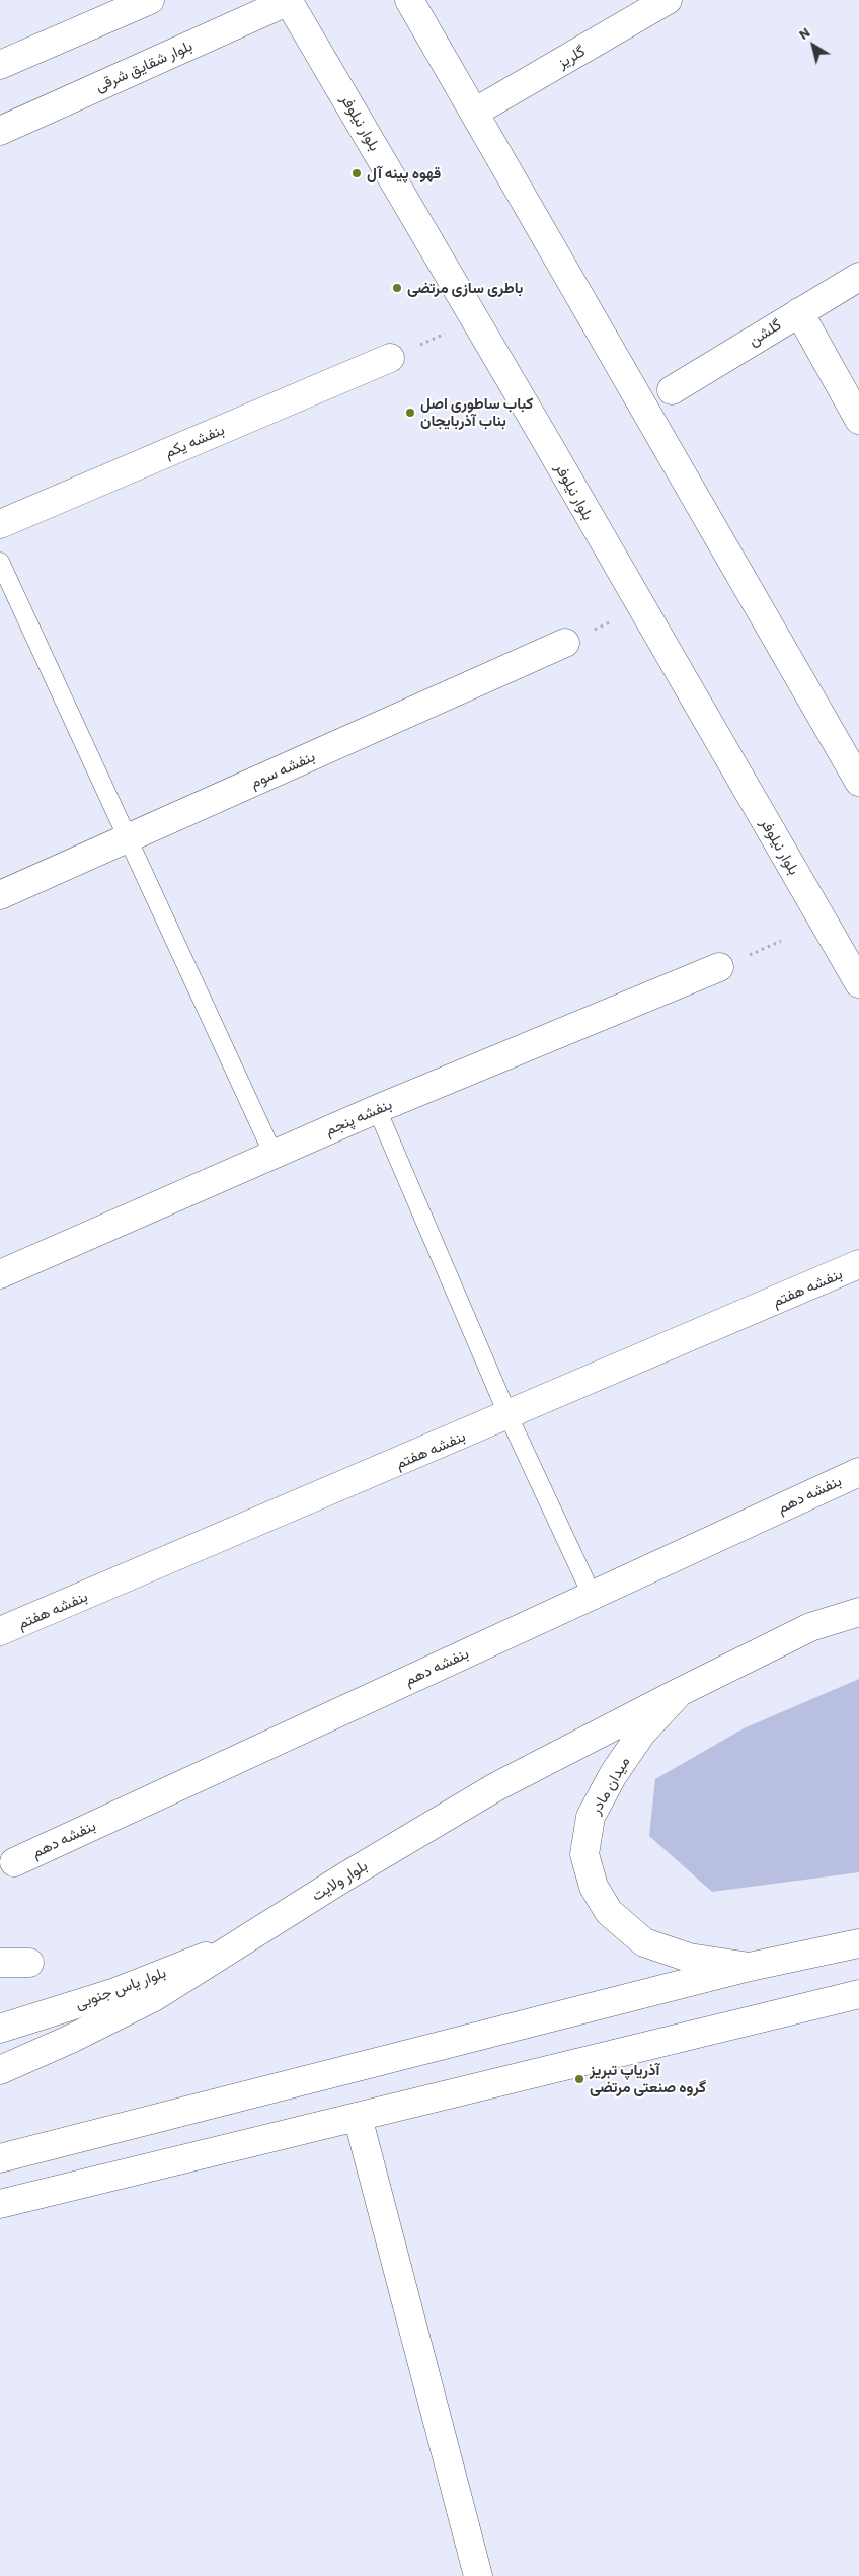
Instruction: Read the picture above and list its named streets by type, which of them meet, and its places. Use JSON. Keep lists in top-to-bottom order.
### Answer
{
  "streets": {
    "street": [
      "گلریز",
      "بلوار شقایق شرقی",
      "بلوار نیلوفر",
      "گلشن",
      "بنفشه یکم",
      "بنفشه سوم",
      "بنفشه پنجم",
      "بنفشه هفتم",
      "بنفشه دهم",
      "میدان مادر",
      "بلوار ولایت",
      "بلوار یاس جنوبی"
    ]
  },
  "crossings": [
    ["بلوار شقایق شرقی", "بلوار نیلوفر"],
    ["میدان مادر", "بلوار ولایت"],
    ["بلوار ولایت", "بلوار یاس جنوبی"]
  ],
  "places": [
    "قهوه پینه آل",
    "باطری سازی مرتضی",
    "کباب ساطوری اصل بناب آذربایجان",
    "آذریاپ تبریز گروه صنعتی مرتضی"
  ],
  "north": "top left"
}
